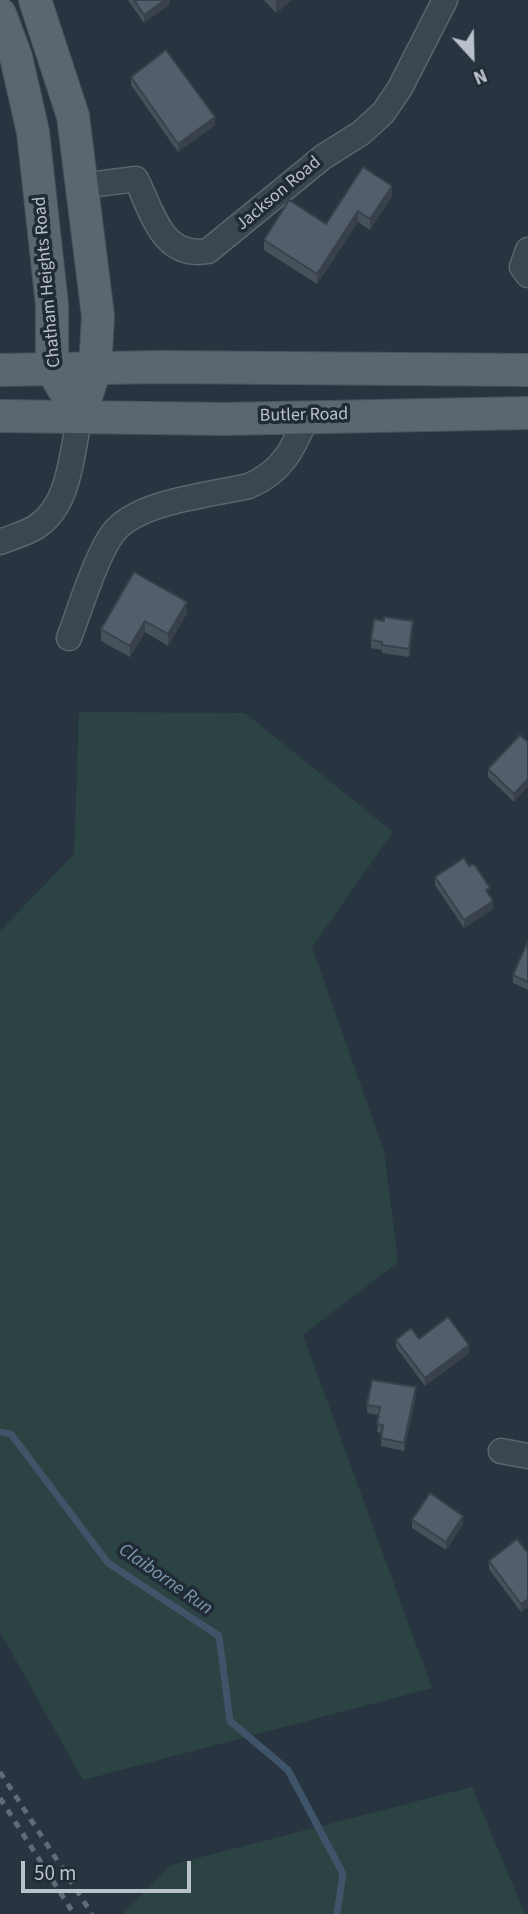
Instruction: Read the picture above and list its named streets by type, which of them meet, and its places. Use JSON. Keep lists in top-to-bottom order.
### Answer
{
  "streets": {
    "main road": ["Chatham Heights Road", "Butler Road"],
    "street": ["Jackson Road"]
  },
  "crossings": [
    ["Chatham Heights Road", "Butler Road"]
  ],
  "water": ["Claiborne Run"],
  "scale_bar": "50 m",
  "north": "bottom"
}
